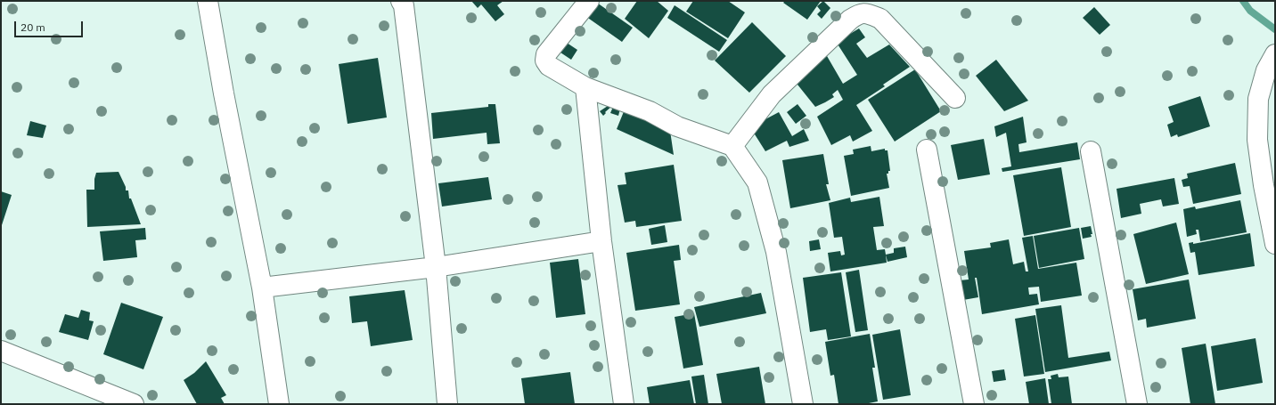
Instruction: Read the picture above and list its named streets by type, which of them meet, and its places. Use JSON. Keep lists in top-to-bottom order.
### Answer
{
  "scale_bar": "20 m"
}
